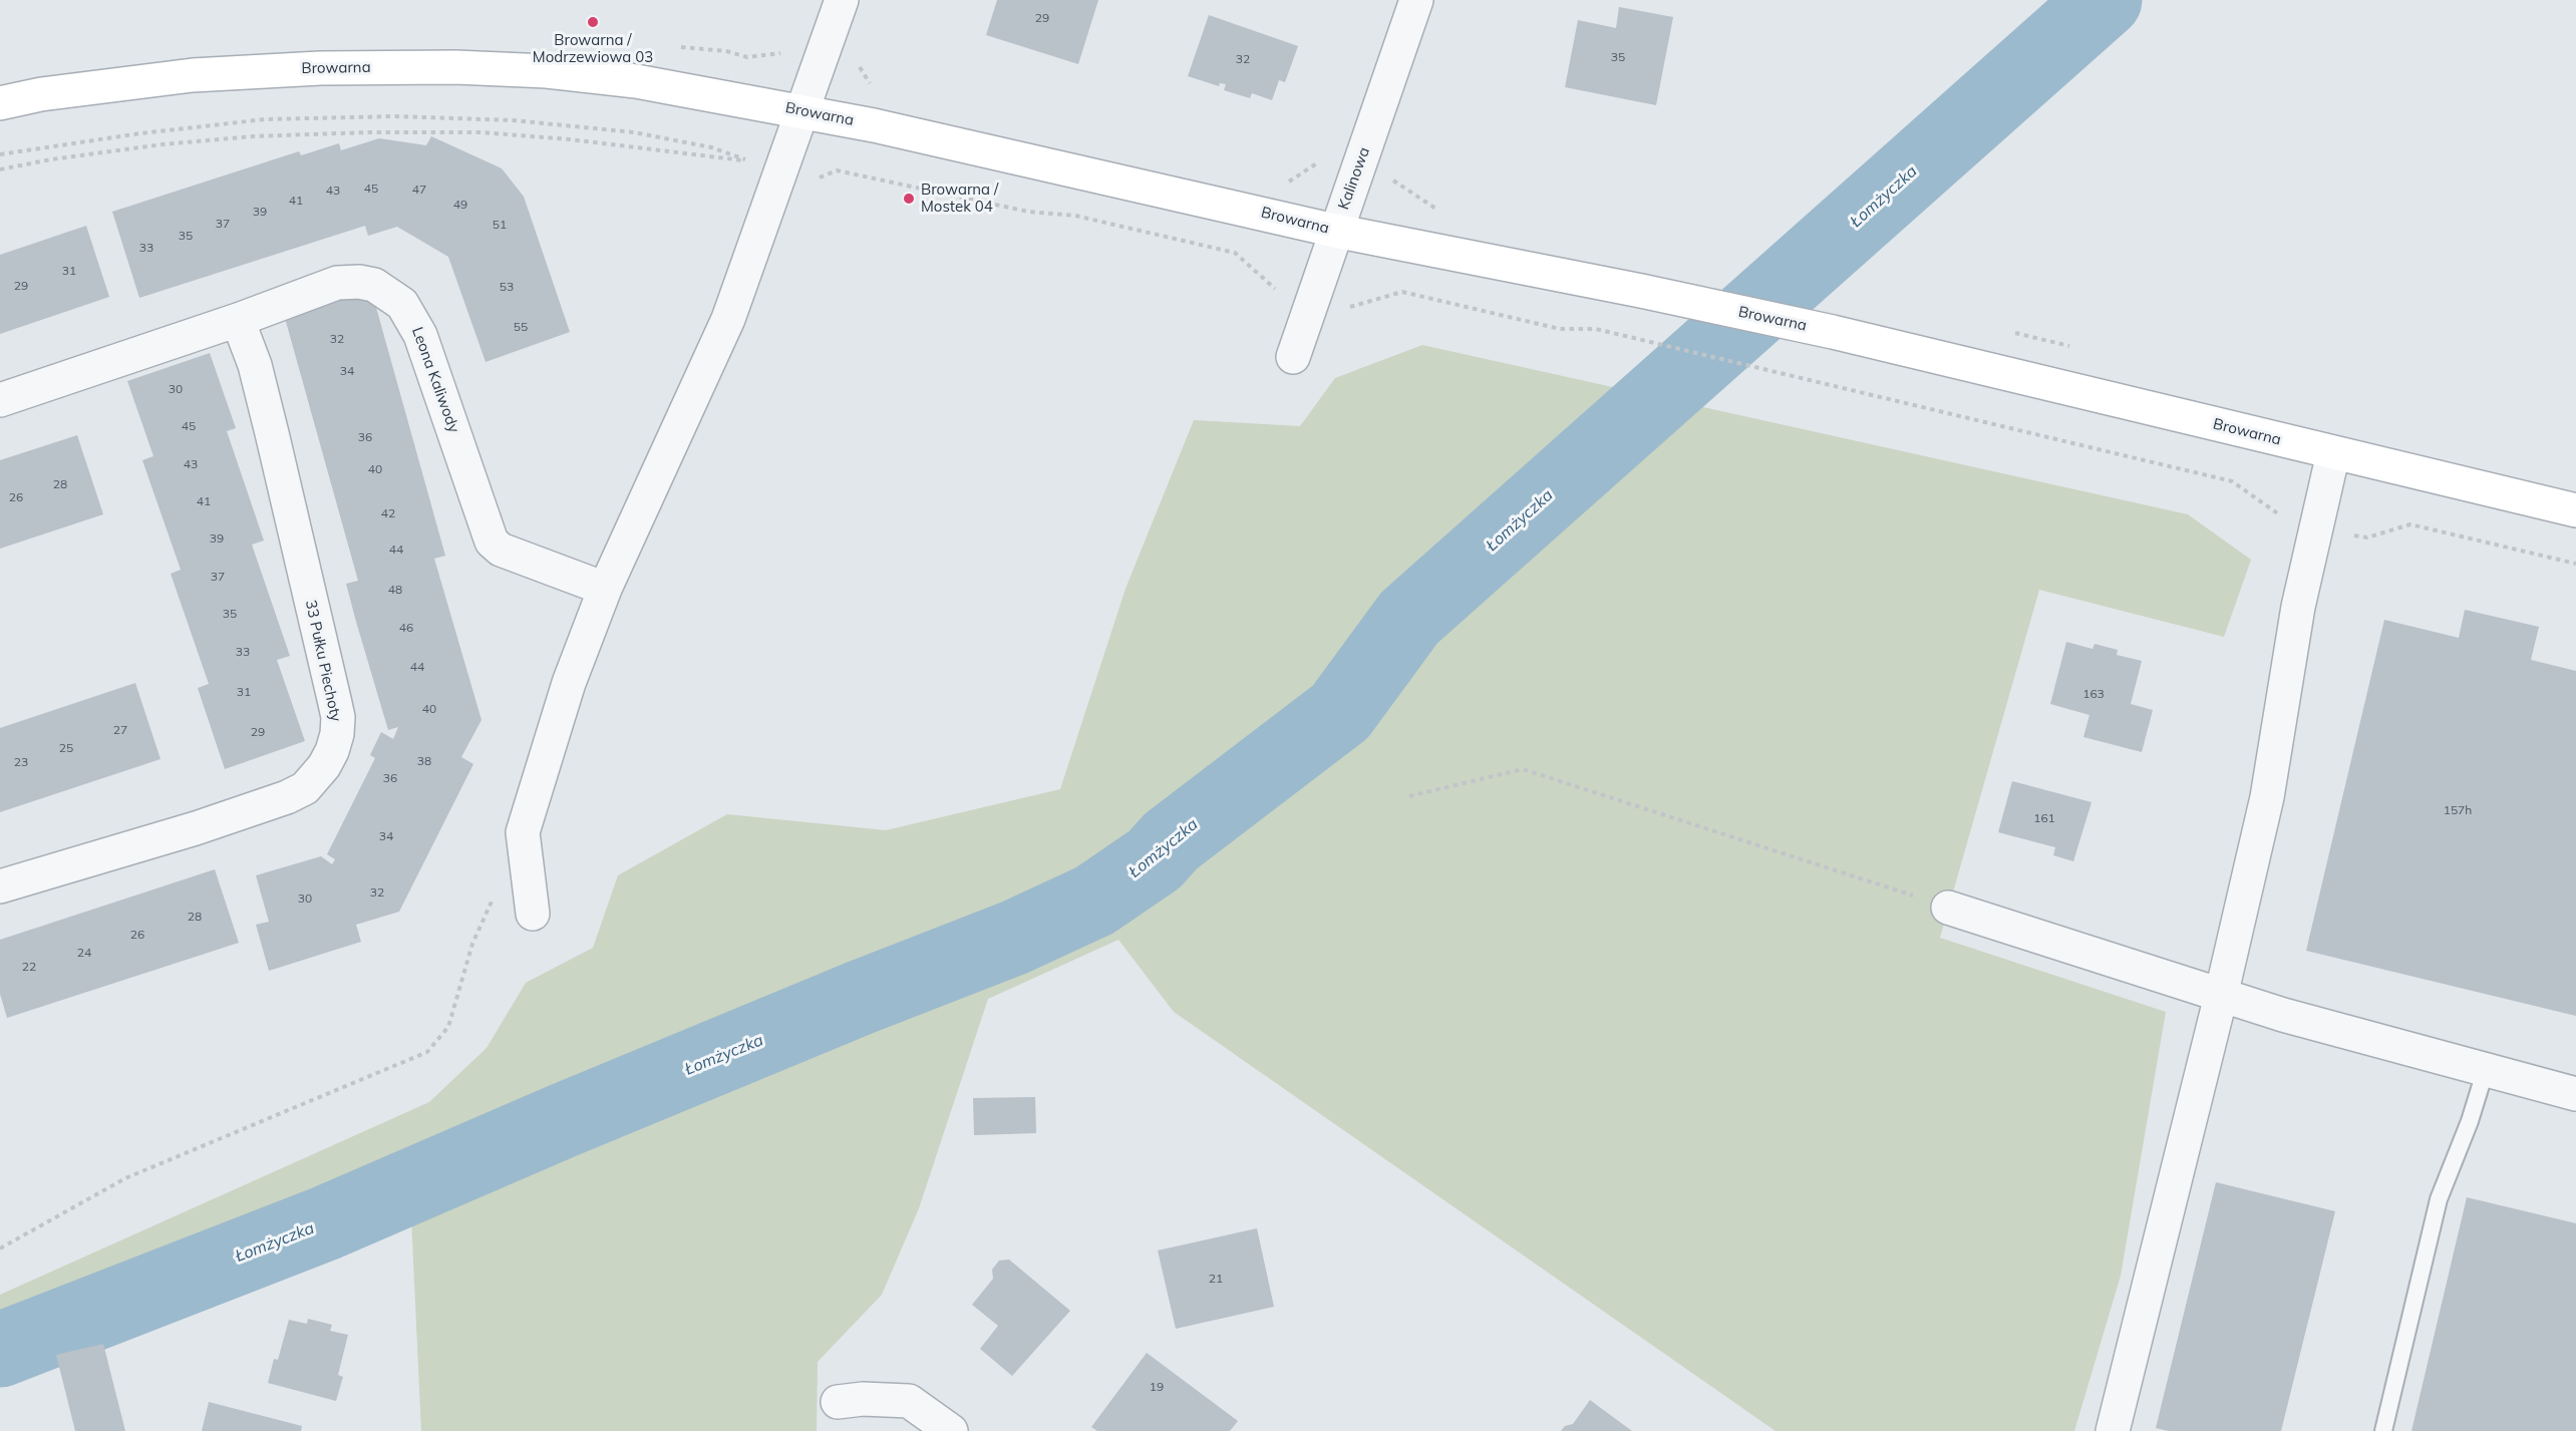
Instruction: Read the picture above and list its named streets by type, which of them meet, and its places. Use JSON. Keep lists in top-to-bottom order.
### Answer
{
  "streets": {
    "street": [
      "Browarna",
      "Kalinowa",
      "Leona Kaliwody",
      "33 Pułku Piechoty"
    ]
  },
  "crossings": [
    ["Browarna", "Kalinowa"],
    ["Leona Kaliwody", "33 Pułku Piechoty"]
  ],
  "water": ["Łomżyczka"],
  "places": ["Browarna / Modrzewiowa 03", "Browarna / Mostek 04"],
  "house_numbers": [
    "29",
    "35",
    "32",
    "45",
    "47",
    "43",
    "41",
    "49",
    "39",
    "37",
    "51",
    "35",
    "33",
    "31",
    "29",
    "53",
    "55",
    "32",
    "34",
    "30",
    "45",
    "36",
    "43",
    "40",
    "28",
    "26",
    "41",
    "42",
    "39",
    "44",
    "37",
    "48",
    "35",
    "46",
    "33",
    "44",
    "31",
    "163",
    "40",
    "27",
    "29",
    "25",
    "38",
    "23",
    "36",
    "157h",
    "161",
    "34",
    "32",
    "30",
    "28",
    "26",
    "24",
    "22",
    "21",
    "19"
  ]
}
